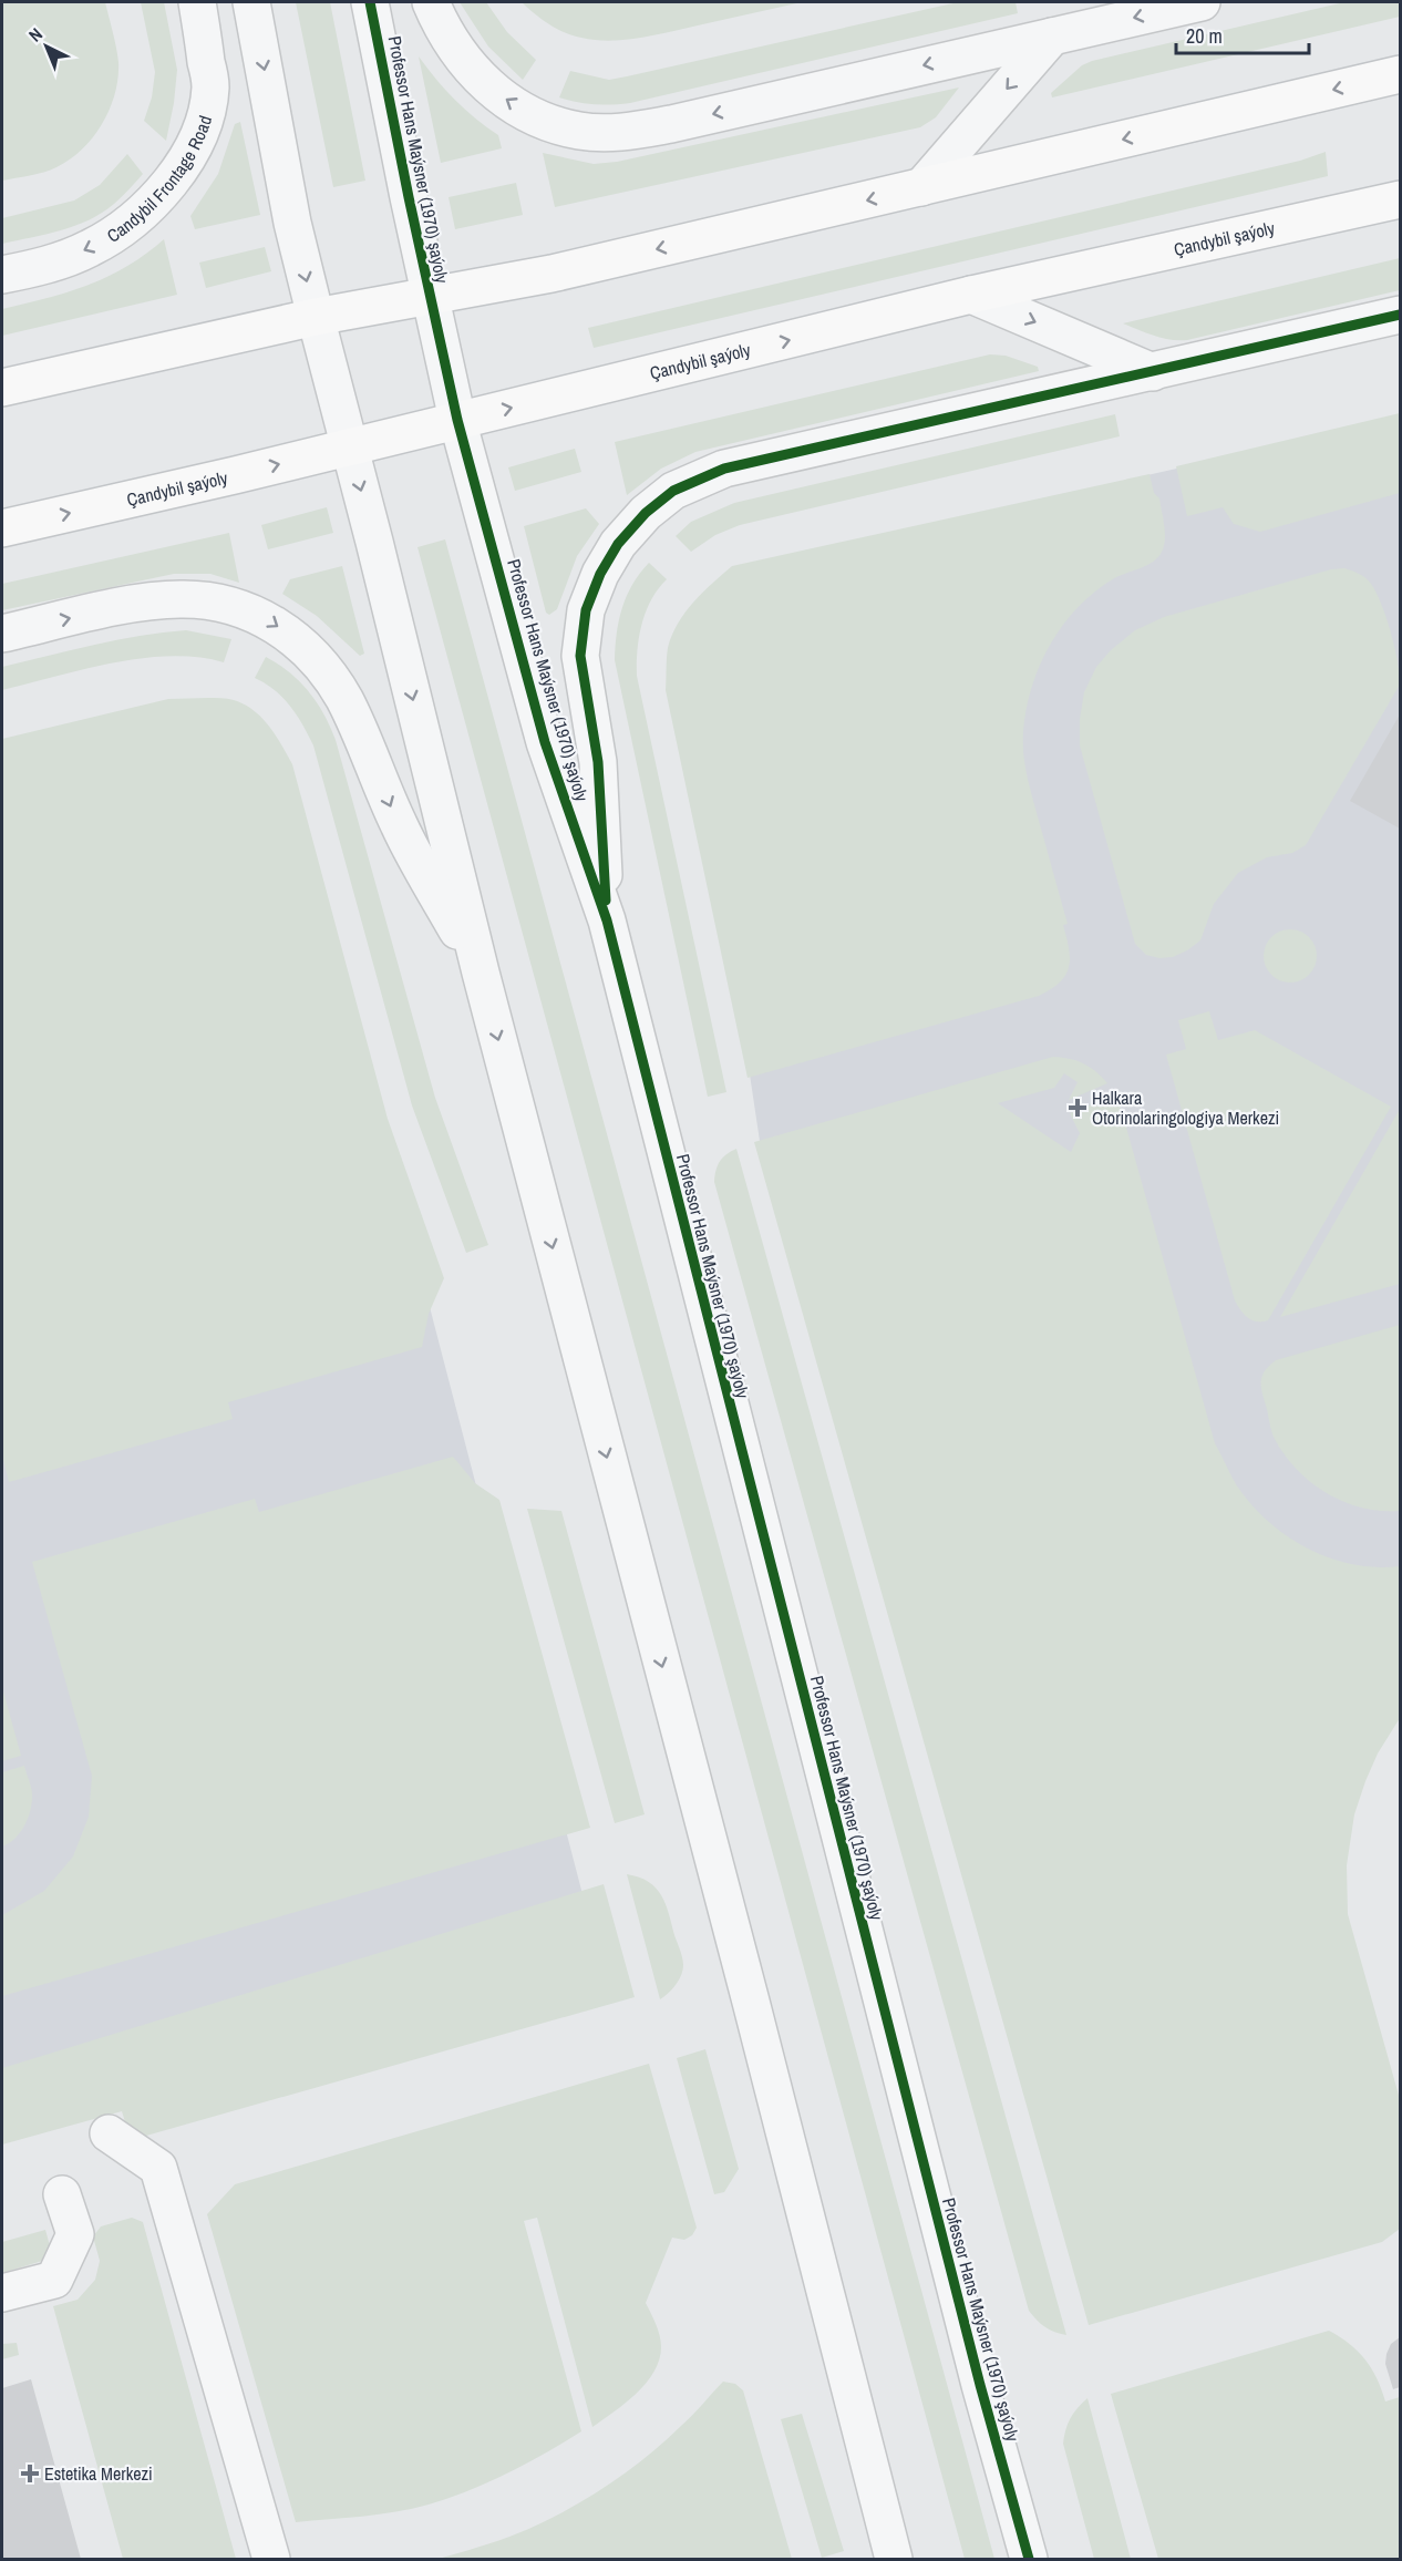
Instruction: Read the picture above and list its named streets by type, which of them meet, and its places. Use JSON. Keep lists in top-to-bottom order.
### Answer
{
  "streets": {
    "main road": ["Çandybil şaýoly"],
    "street": ["Professor Hans Maýsner (1970) şaýoly", "Candybil Frontage Road"]
  },
  "crossings": [
    ["Professor Hans Maýsner (1970) şaýoly", "Çandybil şaýoly"]
  ],
  "one_way": ["Candybil Frontage Road"],
  "places": {
    "health": ["Halkara Otorinolaringologiya Merkezi", "Estetika Merkezi"]
  },
  "scale_bar": "20 m",
  "north": "top left"
}
